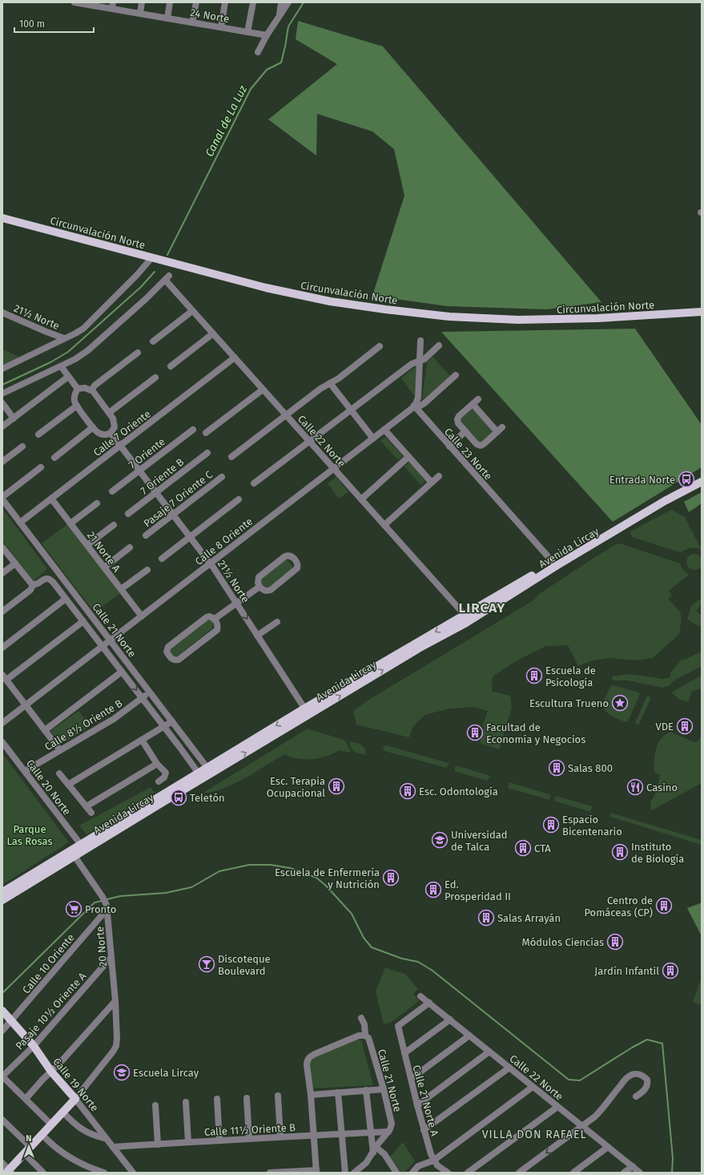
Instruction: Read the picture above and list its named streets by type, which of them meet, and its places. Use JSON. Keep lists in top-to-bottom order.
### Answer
{
  "streets": {
    "main road": ["Circunvalación Norte", "Avenida Lircay", "Calle 19 Norte"],
    "street": [
      "24 Norte",
      "21½ Norte",
      "Calle 7 Oriente",
      "Calle 22 Norte",
      "7 Oriente",
      "Calle 23 Norte",
      "7 Oriente B",
      "Pasaje 7 Oriente C",
      "Calle 8 Oriente",
      "21 Norte A",
      "Calle 21 Norte",
      "Calle 8½ Oriente B",
      "Calle 20 Norte",
      "20 Norte",
      "Calle 10 Oriente",
      "Pasaje 10½ Oriente A",
      "Calle 21 Norte A",
      "Calle 11½ Oriente B"
    ]
  },
  "crossings": [
    ["21½ Norte", "Calle 7 Oriente"],
    ["21½ Norte", "7 Oriente"],
    ["21½ Norte", "7 Oriente B"],
    ["21½ Norte", "Pasaje 7 Oriente C"],
    ["21½ Norte", "Calle 8 Oriente"],
    ["21½ Norte", "Avenida Lircay"],
    ["Calle 7 Oriente", "Calle 22 Norte"],
    ["Calle 7 Oriente", "21 Norte A"],
    ["Calle 7 Oriente", "Calle 21 Norte"],
    ["Calle 22 Norte", "Calle 8 Oriente"],
    ["Calle 22 Norte", "Avenida Lircay"],
    ["Calle 22 Norte", "Calle 21 Norte A"],
    ["Calle 23 Norte", "Calle 8 Oriente"],
    ["Calle 23 Norte", "Avenida Lircay"],
    ["Calle 8 Oriente", "21 Norte A"],
    ["Calle 8 Oriente", "Calle 21 Norte"],
    ["Avenida Lircay", "Calle 21 Norte"],
    ["Avenida Lircay", "Calle 20 Norte"],
    ["Avenida Lircay", "20 Norte"],
    ["Calle 21 Norte", "Calle 8½ Oriente B"],
    ["Calle 21 Norte", "Calle 11½ Oriente B"],
    ["Calle 8½ Oriente B", "Calle 20 Norte"],
    ["20 Norte", "Calle 10 Oriente"],
    ["20 Norte", "Pasaje 10½ Oriente A"],
    ["20 Norte", "Calle 19 Norte"],
    ["Calle 10 Oriente", "Calle 19 Norte"],
    ["Pasaje 10½ Oriente A", "Calle 19 Norte"],
    ["Calle 19 Norte", "Calle 11½ Oriente B"]
  ],
  "districts": ["LIRCAY", "VILLA DON RAFAEL"],
  "water": ["Canal de La Luz"],
  "parks": ["Parque Las Rosas"],
  "places": {
    "bus stop": ["Entrada Norte", "Teletón"],
    "building": [
      "Escuela de Psicología",
      "VDE",
      "Facultad de Economía y Negocios",
      "Salas 800",
      "Esc. Terapia Ocupacional",
      "Esc. Odontología",
      "Espacio Bicentenario",
      "CTA",
      "Instituto de Biología",
      "Escuela de Enfermería y Nutrición",
      "Ed. Prosperidad II",
      "Centro de Pomáceas (CP)",
      "Salas Arrayán",
      "Módulos Ciencias",
      "Jardín Infantil"
    ],
    "place": ["Escultura Trueno"],
    "restaurant": ["Casino"],
    "school or university": ["Universidad de Talca", "Escuela Lircay"],
    "supermarket": ["Pronto"],
    "bar": ["Discoteque Boulevard"]
  },
  "scale_bar": "100 m",
  "north": "top"
}
